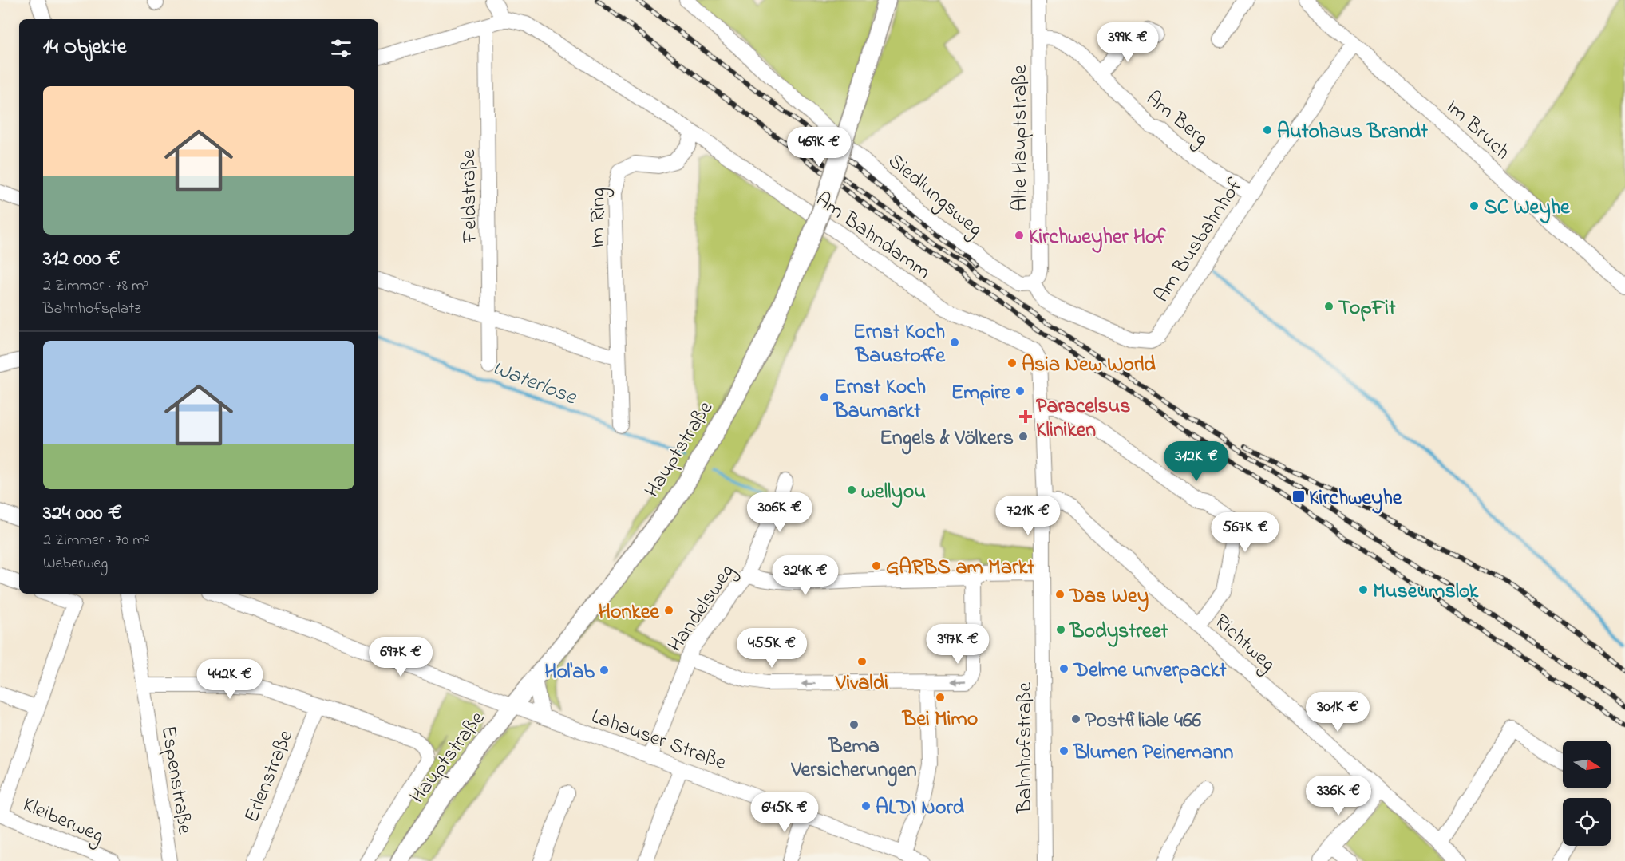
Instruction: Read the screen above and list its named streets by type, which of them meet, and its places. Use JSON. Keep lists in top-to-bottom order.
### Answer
{
  "streets": {
    "main road": ["Hauptstraße"],
    "street": [
      "Am Berg",
      "Im Bruch",
      "Alte Hauptstraße",
      "Siedlungsweg",
      "Feldstraße",
      "Im Ring",
      "Am Bahndamm",
      "Am Busbahnhof",
      "Handelsweg",
      "Richtweg",
      "Lahauser Straße",
      "Bahnhofstraße",
      "Erlenstraße",
      "Espenstraße",
      "Kleiberweg"
    ]
  },
  "crossings": [
    ["Am Berg", "Alte Hauptstraße"],
    ["Am Berg", "Am Busbahnhof"],
    ["Im Bruch", "Am Busbahnhof"],
    ["Alte Hauptstraße", "Siedlungsweg"],
    ["Alte Hauptstraße", "Am Busbahnhof"],
    ["Siedlungsweg", "Am Busbahnhof"],
    ["Im Ring", "Am Bahndamm"],
    ["Am Bahndamm", "Bahnhofstraße"],
    ["Hauptstraße", "Lahauser Straße"],
    ["Handelsweg", "Lahauser Straße"],
    ["Richtweg", "Bahnhofstraße"]
  ],
  "water": ["Waterlose"],
  "places": {
    "other": [
      "Autohaus Brandt",
      "SC Weyhe",
      "Kirchweyher Hof",
      "TopFit",
      "Ernst Koch Baustoffe",
      "Asia New World",
      "Empire",
      "Ernst Koch Baumarkt",
      "Engels & Völkers",
      "wellyou",
      "GARBS am Markt",
      "Museumslok",
      "Das Wey",
      "Honkee",
      "Bodystreet",
      "Vivaldi",
      "Delme unverpackt",
      "Hol'ab",
      "Bei Mimo",
      "Postfiliale 466",
      "Bema Versicherungen",
      "Blumen Peinemann",
      "ALDI Nord"
    ],
    "health": ["Paracelsus Kliniken"],
    "transit": ["Kirchweyhe"]
  },
  "north": "right",
  "page": {
    "heading": "14 Objekte",
    "price": [
      "399K €",
      "469K €",
      "312K €",
      "306K €",
      "721K €",
      "567K €",
      "324K €",
      "397K €",
      "455K €",
      "697K €",
      "442K €",
      "301K €",
      "336K €",
      "645K €"
    ],
    "list": [
      {
        "name": "312 000 €",
        "note": "2 Zimmer · 78 m² · Bahnhofsplatz"
      },
      {
        "name": "324 000 €",
        "note": "2 Zimmer · 70 m² · Weberweg"
      }
    ]
  }
}
